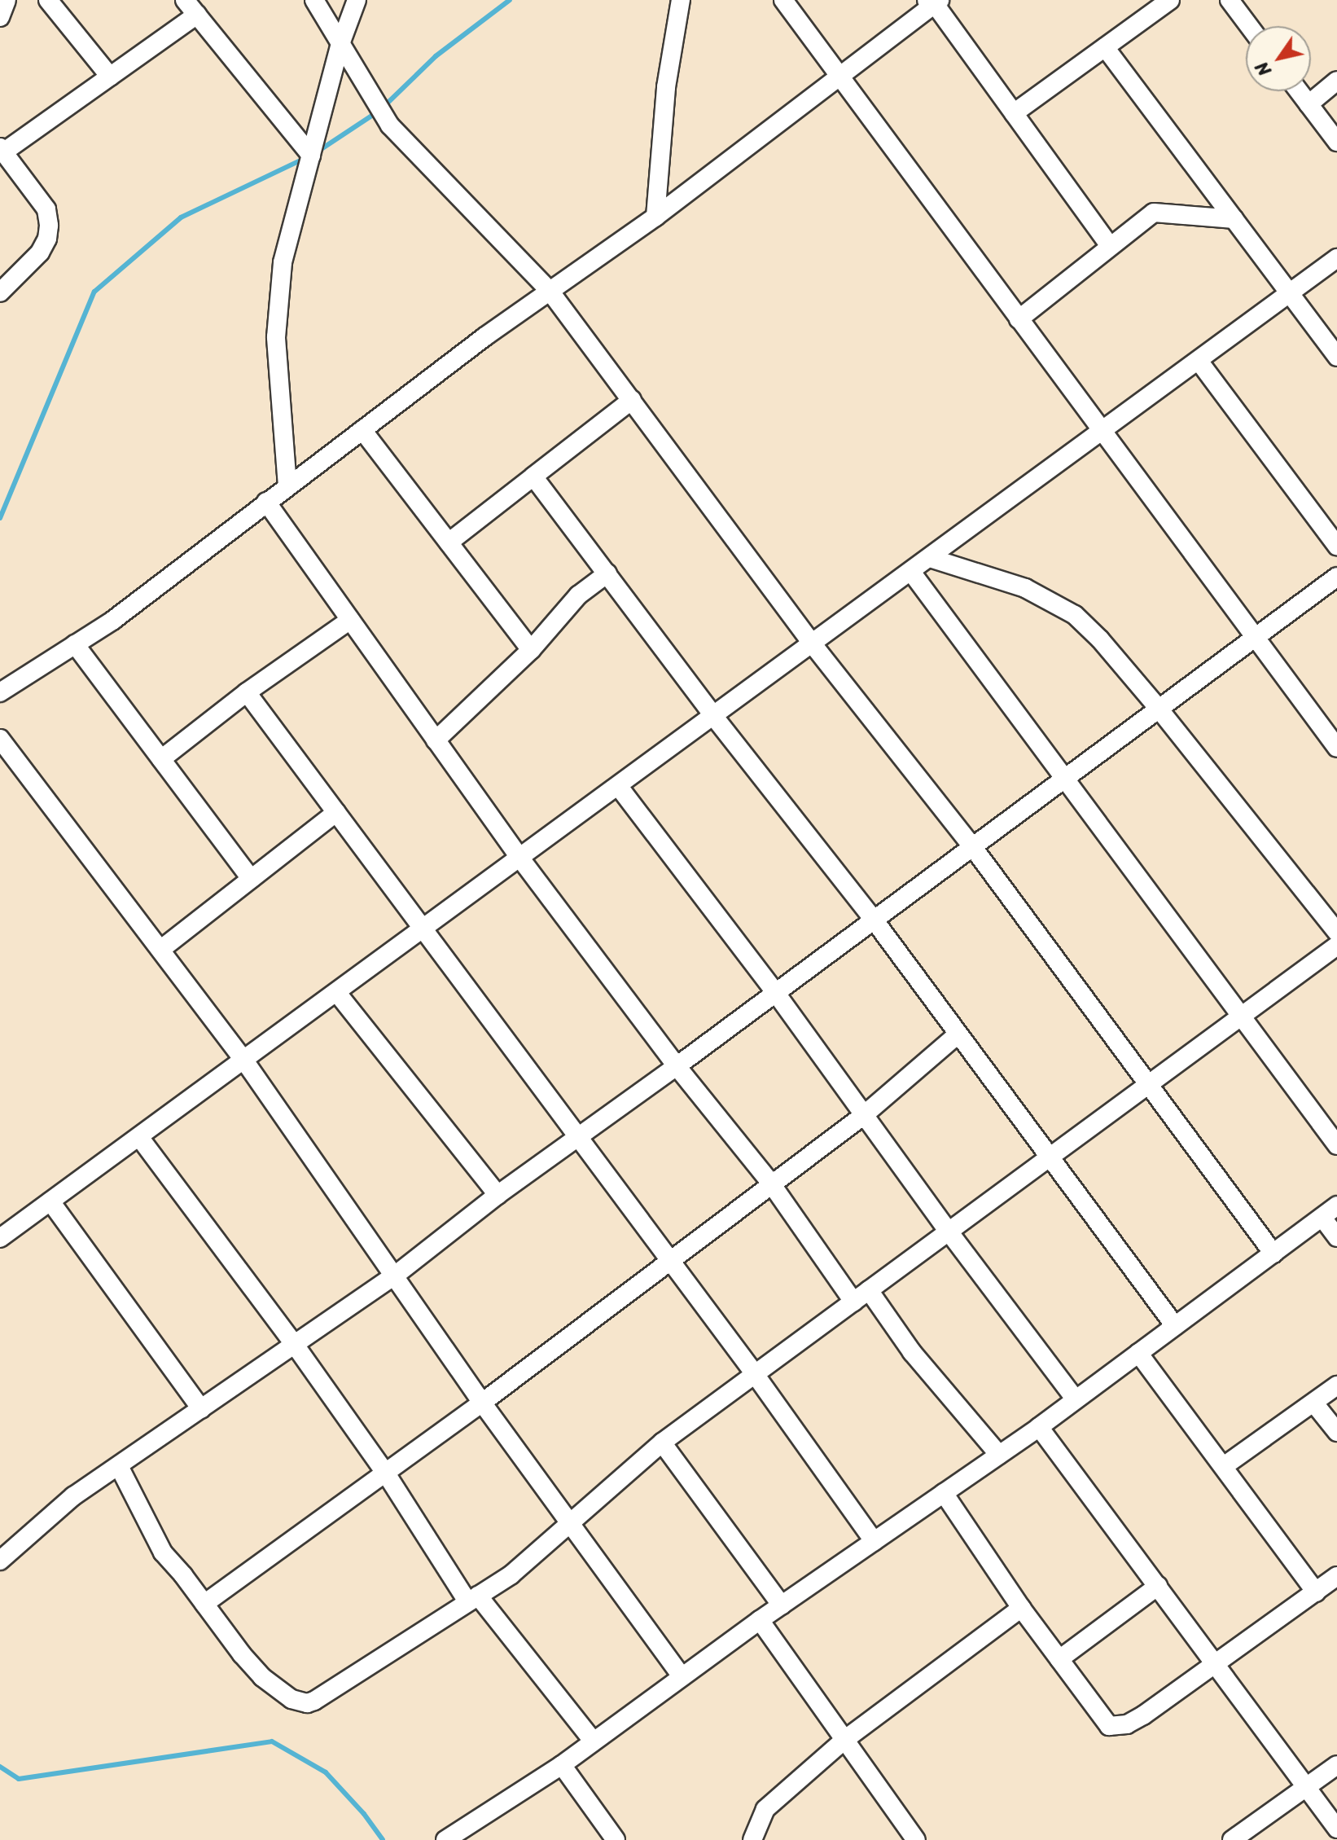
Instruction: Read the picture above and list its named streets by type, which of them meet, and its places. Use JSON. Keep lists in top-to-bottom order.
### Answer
{
  "north": "bottom left"
}
